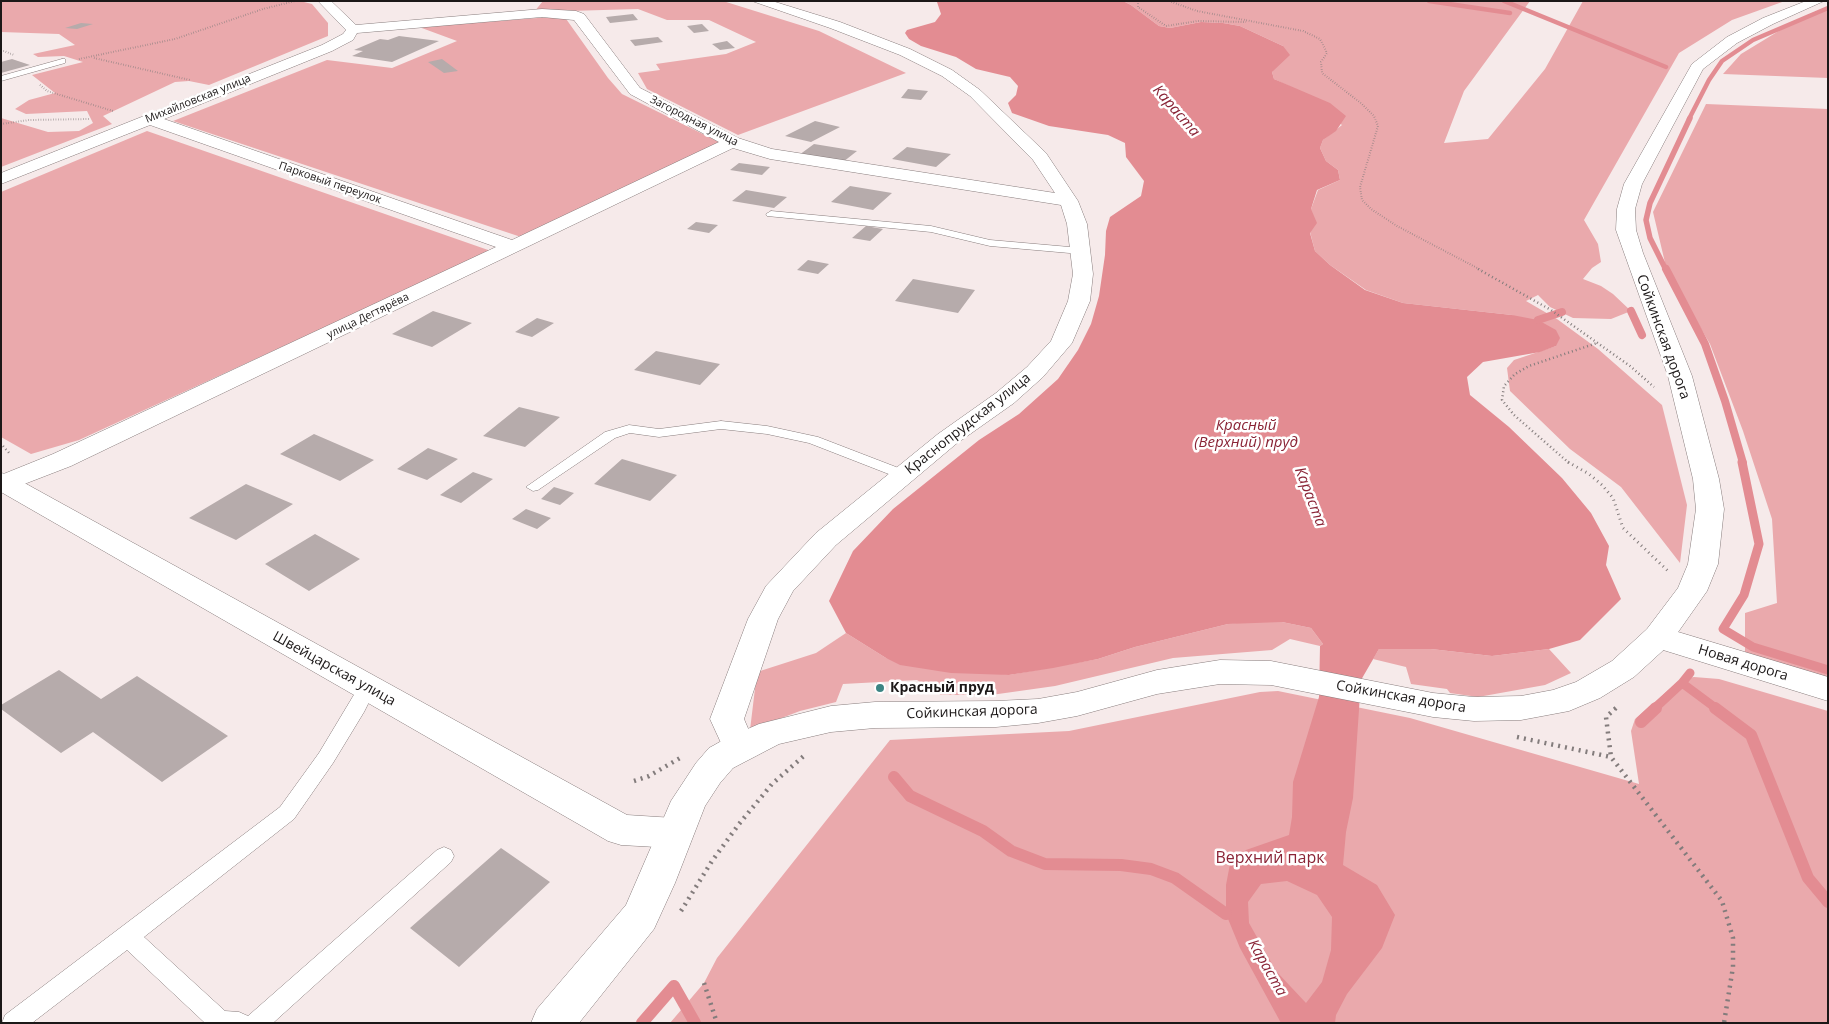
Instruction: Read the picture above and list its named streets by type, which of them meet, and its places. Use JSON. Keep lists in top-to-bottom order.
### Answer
{
  "streets": {
    "street": [
      "Михайловская улица",
      "Загородная улица",
      "Парковый переулок",
      "улица Дегтярёва",
      "Сойкинская дорога",
      "Краснопрудская улица",
      "Новая дорога",
      "Швейцарская улица"
    ]
  },
  "crossings": [
    ["Михайловская улица", "Загородная улица"],
    ["Михайловская улица", "Парковый переулок"],
    ["Загородная улица", "улица Дегтярёва"],
    ["Загородная улица", "Краснопрудская улица"],
    ["Парковый переулок", "улица Дегтярёва"],
    ["улица Дегтярёва", "Швейцарская улица"],
    ["Сойкинская дорога", "Краснопрудская улица"],
    ["Сойкинская дорога", "Новая дорога"]
  ],
  "water": ["Караста", "Красный (Верхний) пруд"],
  "parks": ["Верхний парк"],
  "places": ["Красный пруд"]
}
